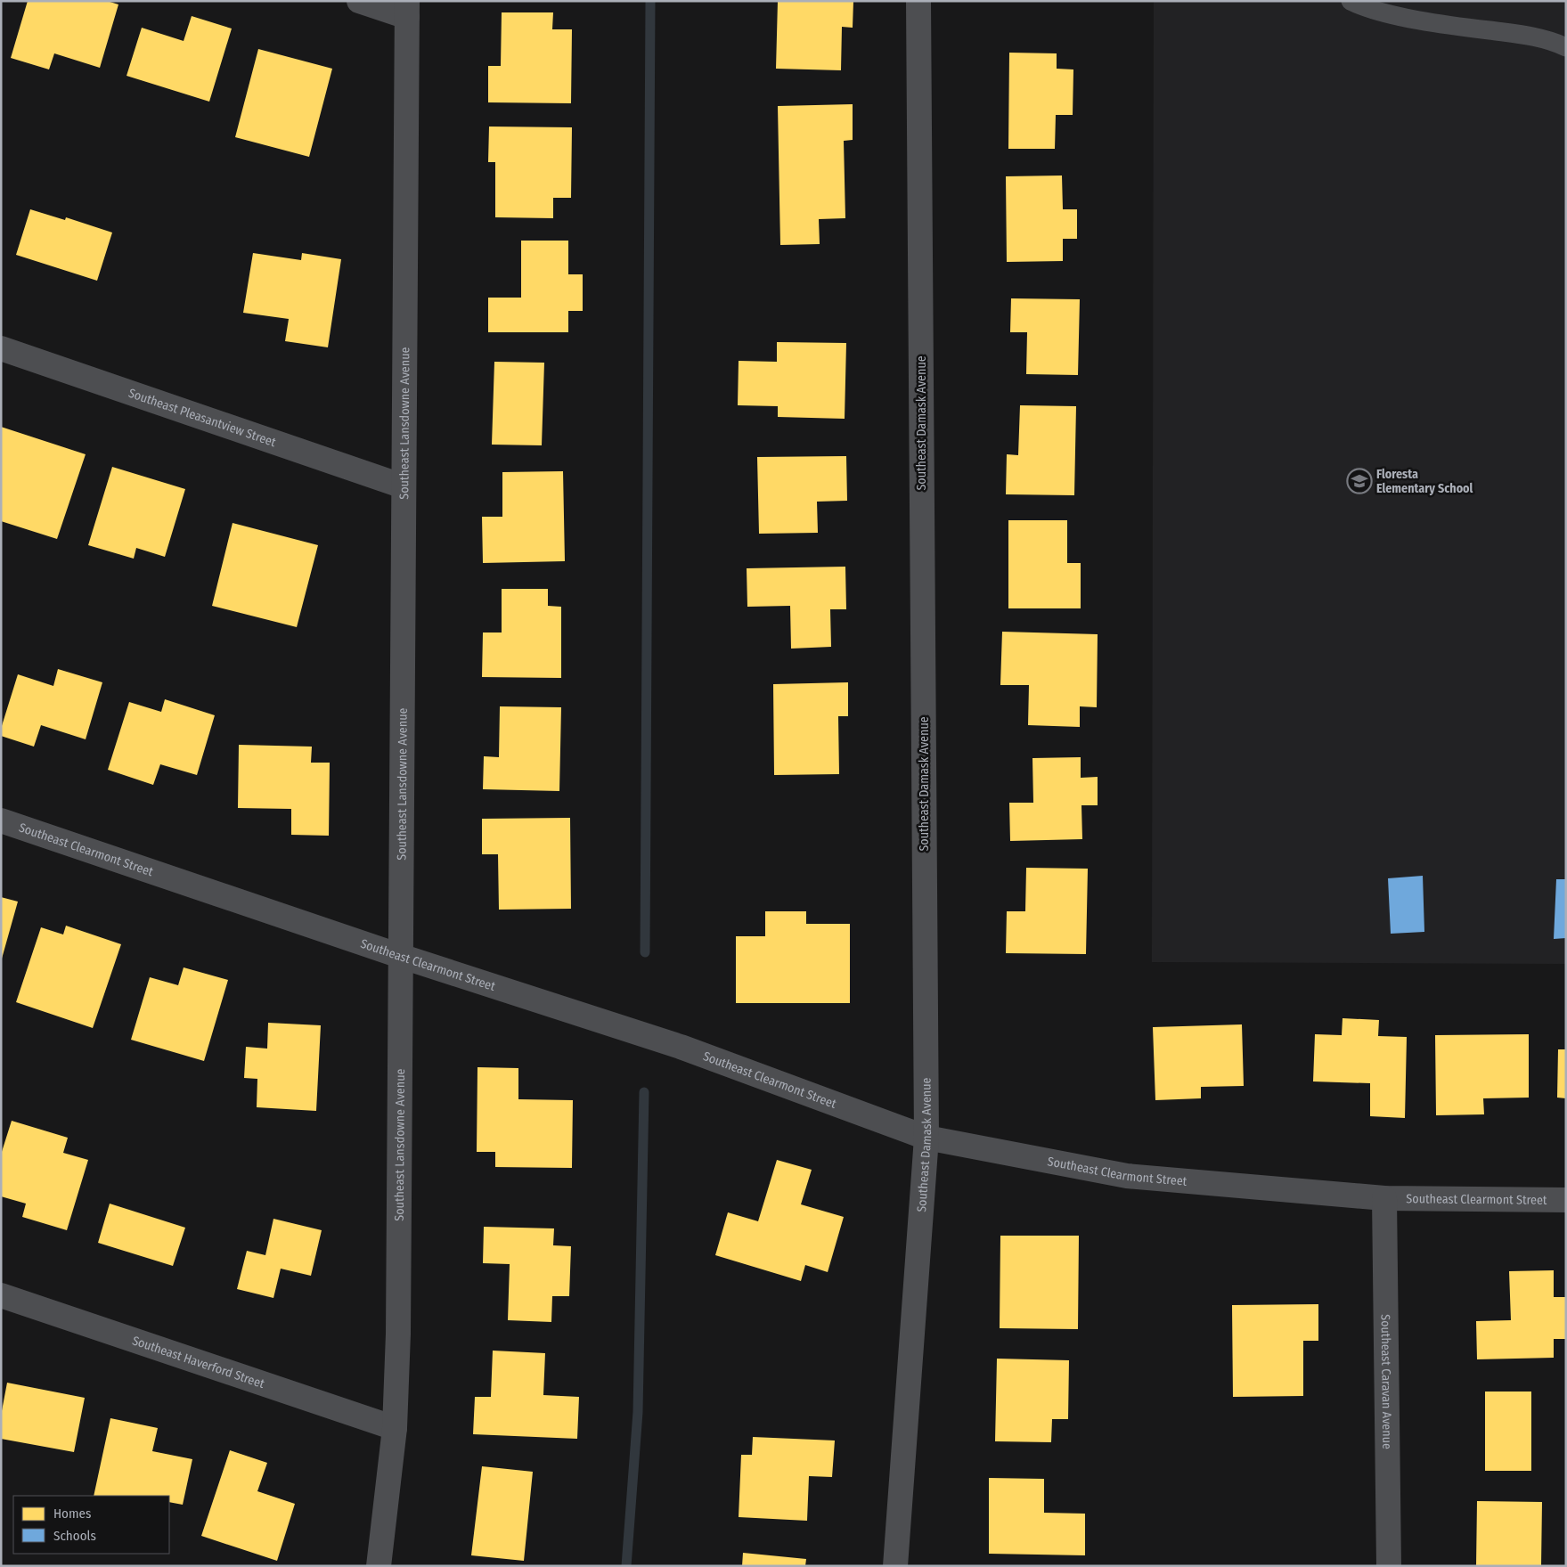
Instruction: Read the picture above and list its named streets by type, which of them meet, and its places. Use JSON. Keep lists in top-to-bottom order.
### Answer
{
  "streets": {
    "street": [
      "Southeast Pleasantview Street",
      "Southeast Lansdowne Avenue",
      "Southeast Damask Avenue",
      "Southeast Clearmont Street",
      "Southeast Haverford Street",
      "Southeast Caravan Avenue"
    ]
  },
  "crossings": [
    ["Southeast Pleasantview Street", "Southeast Lansdowne Avenue"],
    ["Southeast Lansdowne Avenue", "Southeast Clearmont Street"],
    ["Southeast Lansdowne Avenue", "Southeast Haverford Street"],
    ["Southeast Damask Avenue", "Southeast Clearmont Street"],
    ["Southeast Clearmont Street", "Southeast Caravan Avenue"]
  ],
  "places": {
    "school or university": ["Floresta Elementary School"]
  },
  "legend": ["Homes", "Schools"]
}
